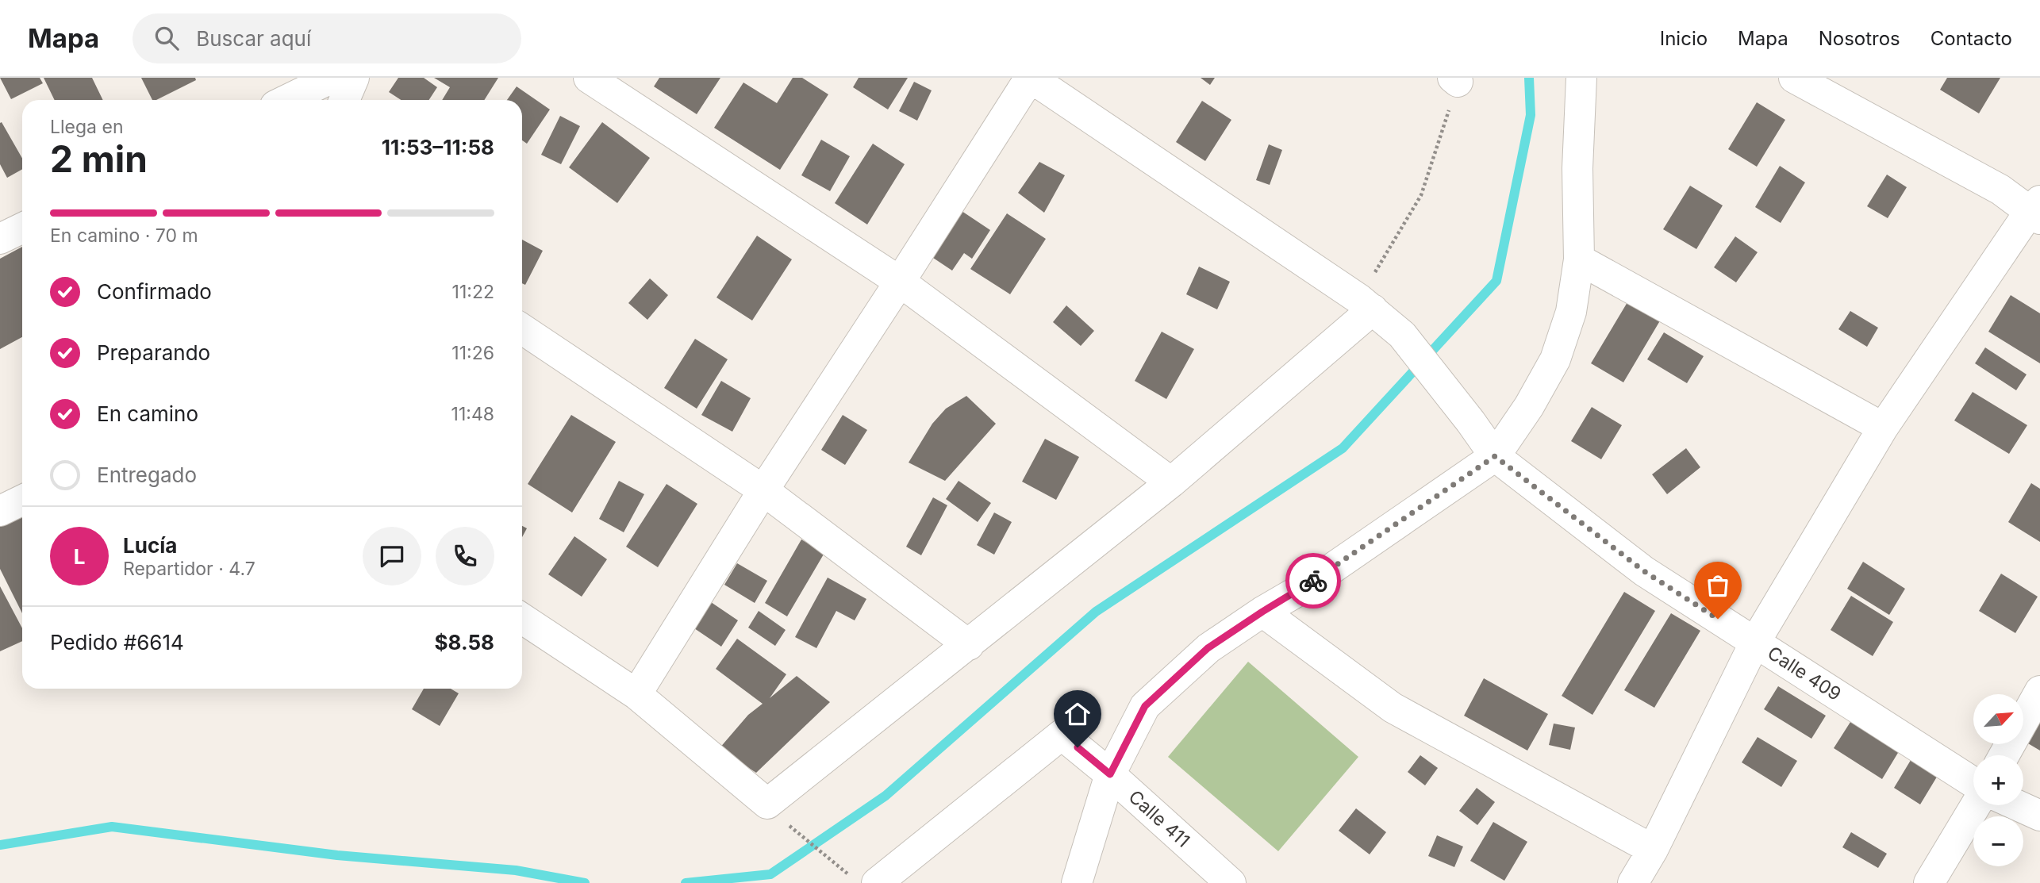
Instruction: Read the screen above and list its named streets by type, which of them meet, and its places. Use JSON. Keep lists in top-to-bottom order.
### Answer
{
  "streets": {
    "street": ["Calle 409", "Calle 411"]
  },
  "north": "top right",
  "page": {
    "header": "Mapa",
    "search": "Buscar aquí",
    "nav": [
      "Inicio",
      "Mapa",
      "Nosotros",
      "Contacto"
    ],
    "heading": ["2 min", "Llega en", "11:53–11:58"],
    "panel": [
      "Lucía",
      "Repartidor · 4.7",
      "Pedido #6614",
      "$8.58"
    ],
    "bar": "En camino · 70 m",
    "list": [
      ["Confirmado", "11:22"],
      ["Preparando", "11:26"],
      ["En camino", "11:48"],
      "Entregado"
    ],
    "round": "L",
    "map_buttons": ["+", "−"]
  }
}
